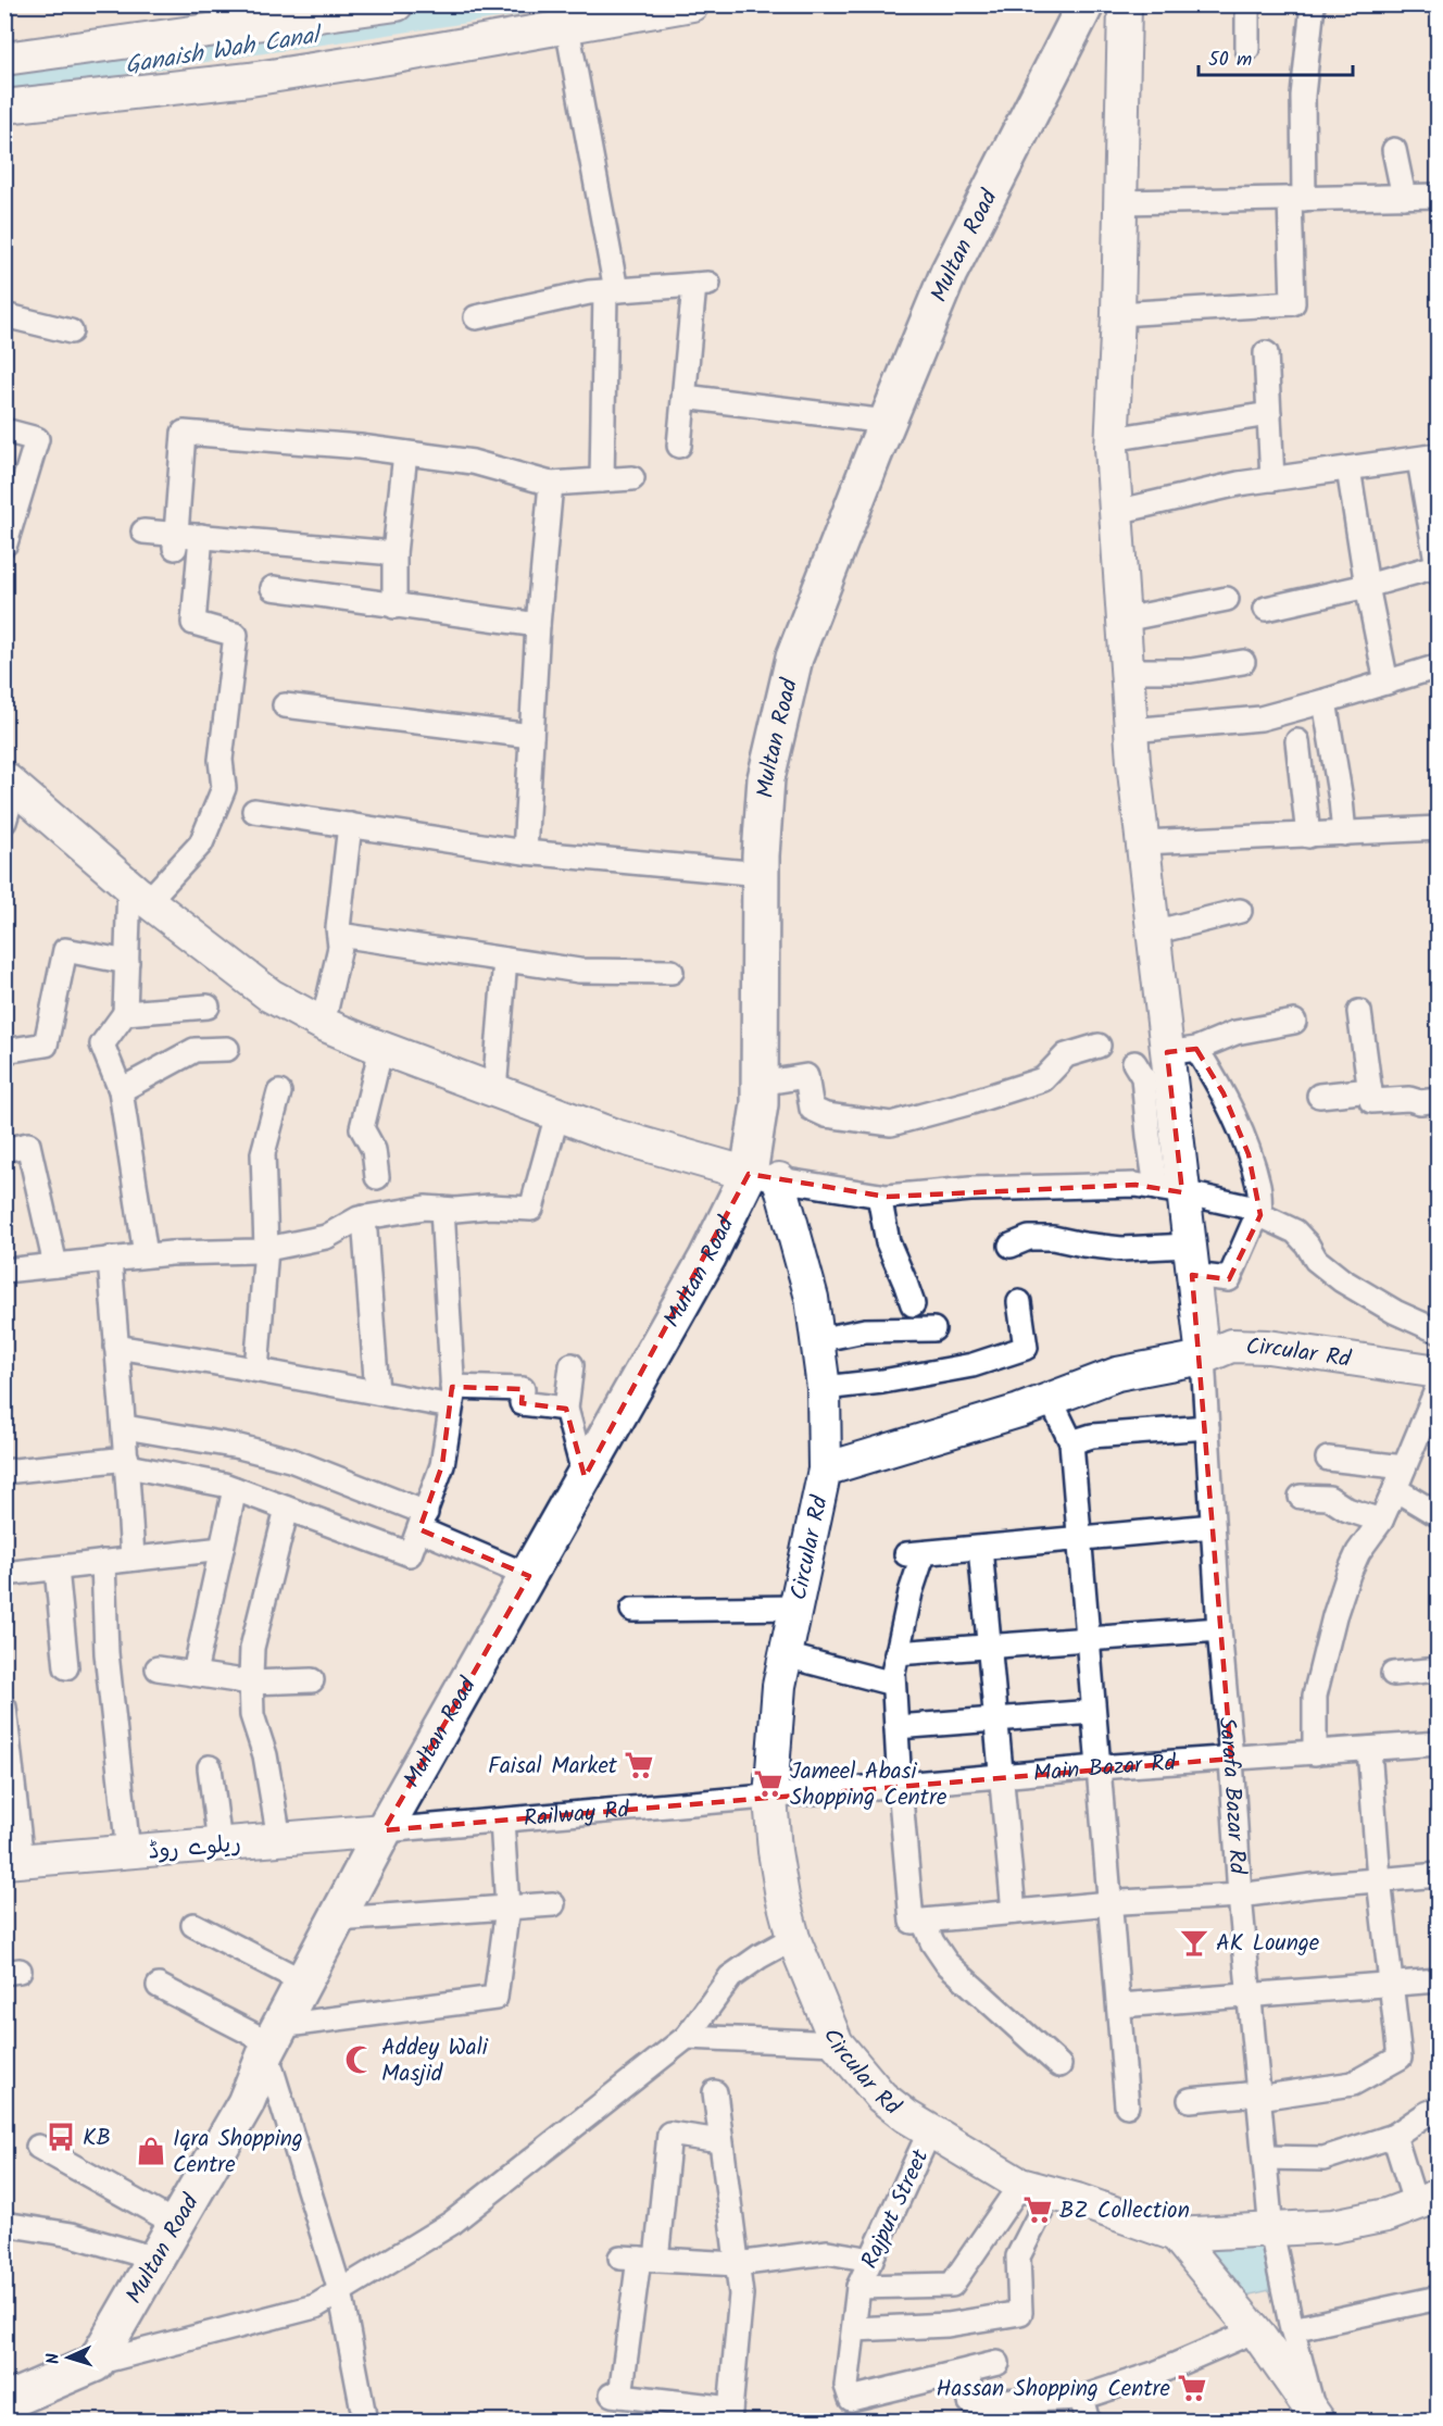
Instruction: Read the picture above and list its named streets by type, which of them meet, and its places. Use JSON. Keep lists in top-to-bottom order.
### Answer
{
  "streets": {
    "main road": ["Multan Road"],
    "street": [
      "Circular Rd",
      "Main Bazar Rd",
      "Sarafa Bazar Rd",
      "Railway Rd",
      "ریلوے روڈ",
      "Rajput Street"
    ]
  },
  "crossings": [
    ["Multan Road", "Circular Rd"],
    ["Multan Road", "Railway Rd"],
    ["Multan Road", "ریلوے روڈ"],
    ["Circular Rd", "Main Bazar Rd"],
    ["Circular Rd", "Sarafa Bazar Rd"],
    ["Circular Rd", "Railway Rd"],
    ["Circular Rd", "Rajput Street"],
    ["Main Bazar Rd", "Sarafa Bazar Rd"],
    ["Main Bazar Rd", "Railway Rd"],
    ["Railway Rd", "ریلوے روڈ"]
  ],
  "water": ["Ganaish Wah Canal"],
  "places": {
    "supermarket": [
      "Faisal Market",
      "Jameel Abasi Shopping Centre",
      "BZ Collection",
      "Hassan Shopping Centre"
    ],
    "bar": ["AK Lounge"],
    "mosque": ["Addey Wali Masjid"],
    "bus stop": ["KB"],
    "shop": ["Iqra Shopping Centre"]
  },
  "scale_bar": "50 m",
  "north": "left"
}
